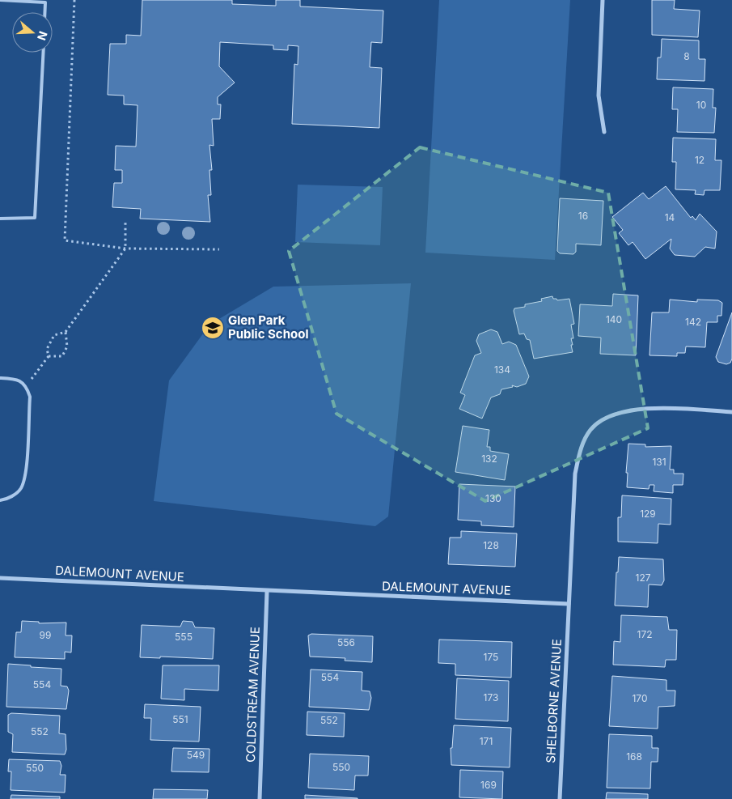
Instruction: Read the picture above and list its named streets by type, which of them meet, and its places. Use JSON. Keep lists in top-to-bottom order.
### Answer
{
  "streets": {
    "street": ["DALEMOUNT AVENUE", "COLDSTREAM AVENUE", "SHELBORNE AVENUE"]
  },
  "crossings": [
    ["DALEMOUNT AVENUE", "COLDSTREAM AVENUE"],
    ["DALEMOUNT AVENUE", "SHELBORNE AVENUE"]
  ],
  "places": {
    "school or university": ["Glen Park Public School"]
  },
  "house_numbers": [
    "8",
    "10",
    "12",
    "16",
    "14",
    "140",
    "142",
    "134",
    "132",
    "131",
    "130",
    "129",
    "128",
    "127",
    "172",
    "99",
    "555",
    "556",
    "175",
    "554",
    "554",
    "173",
    "170",
    "551",
    "552",
    "552",
    "171",
    "549",
    "168",
    "550",
    "550",
    "169"
  ],
  "north": "right"
}
